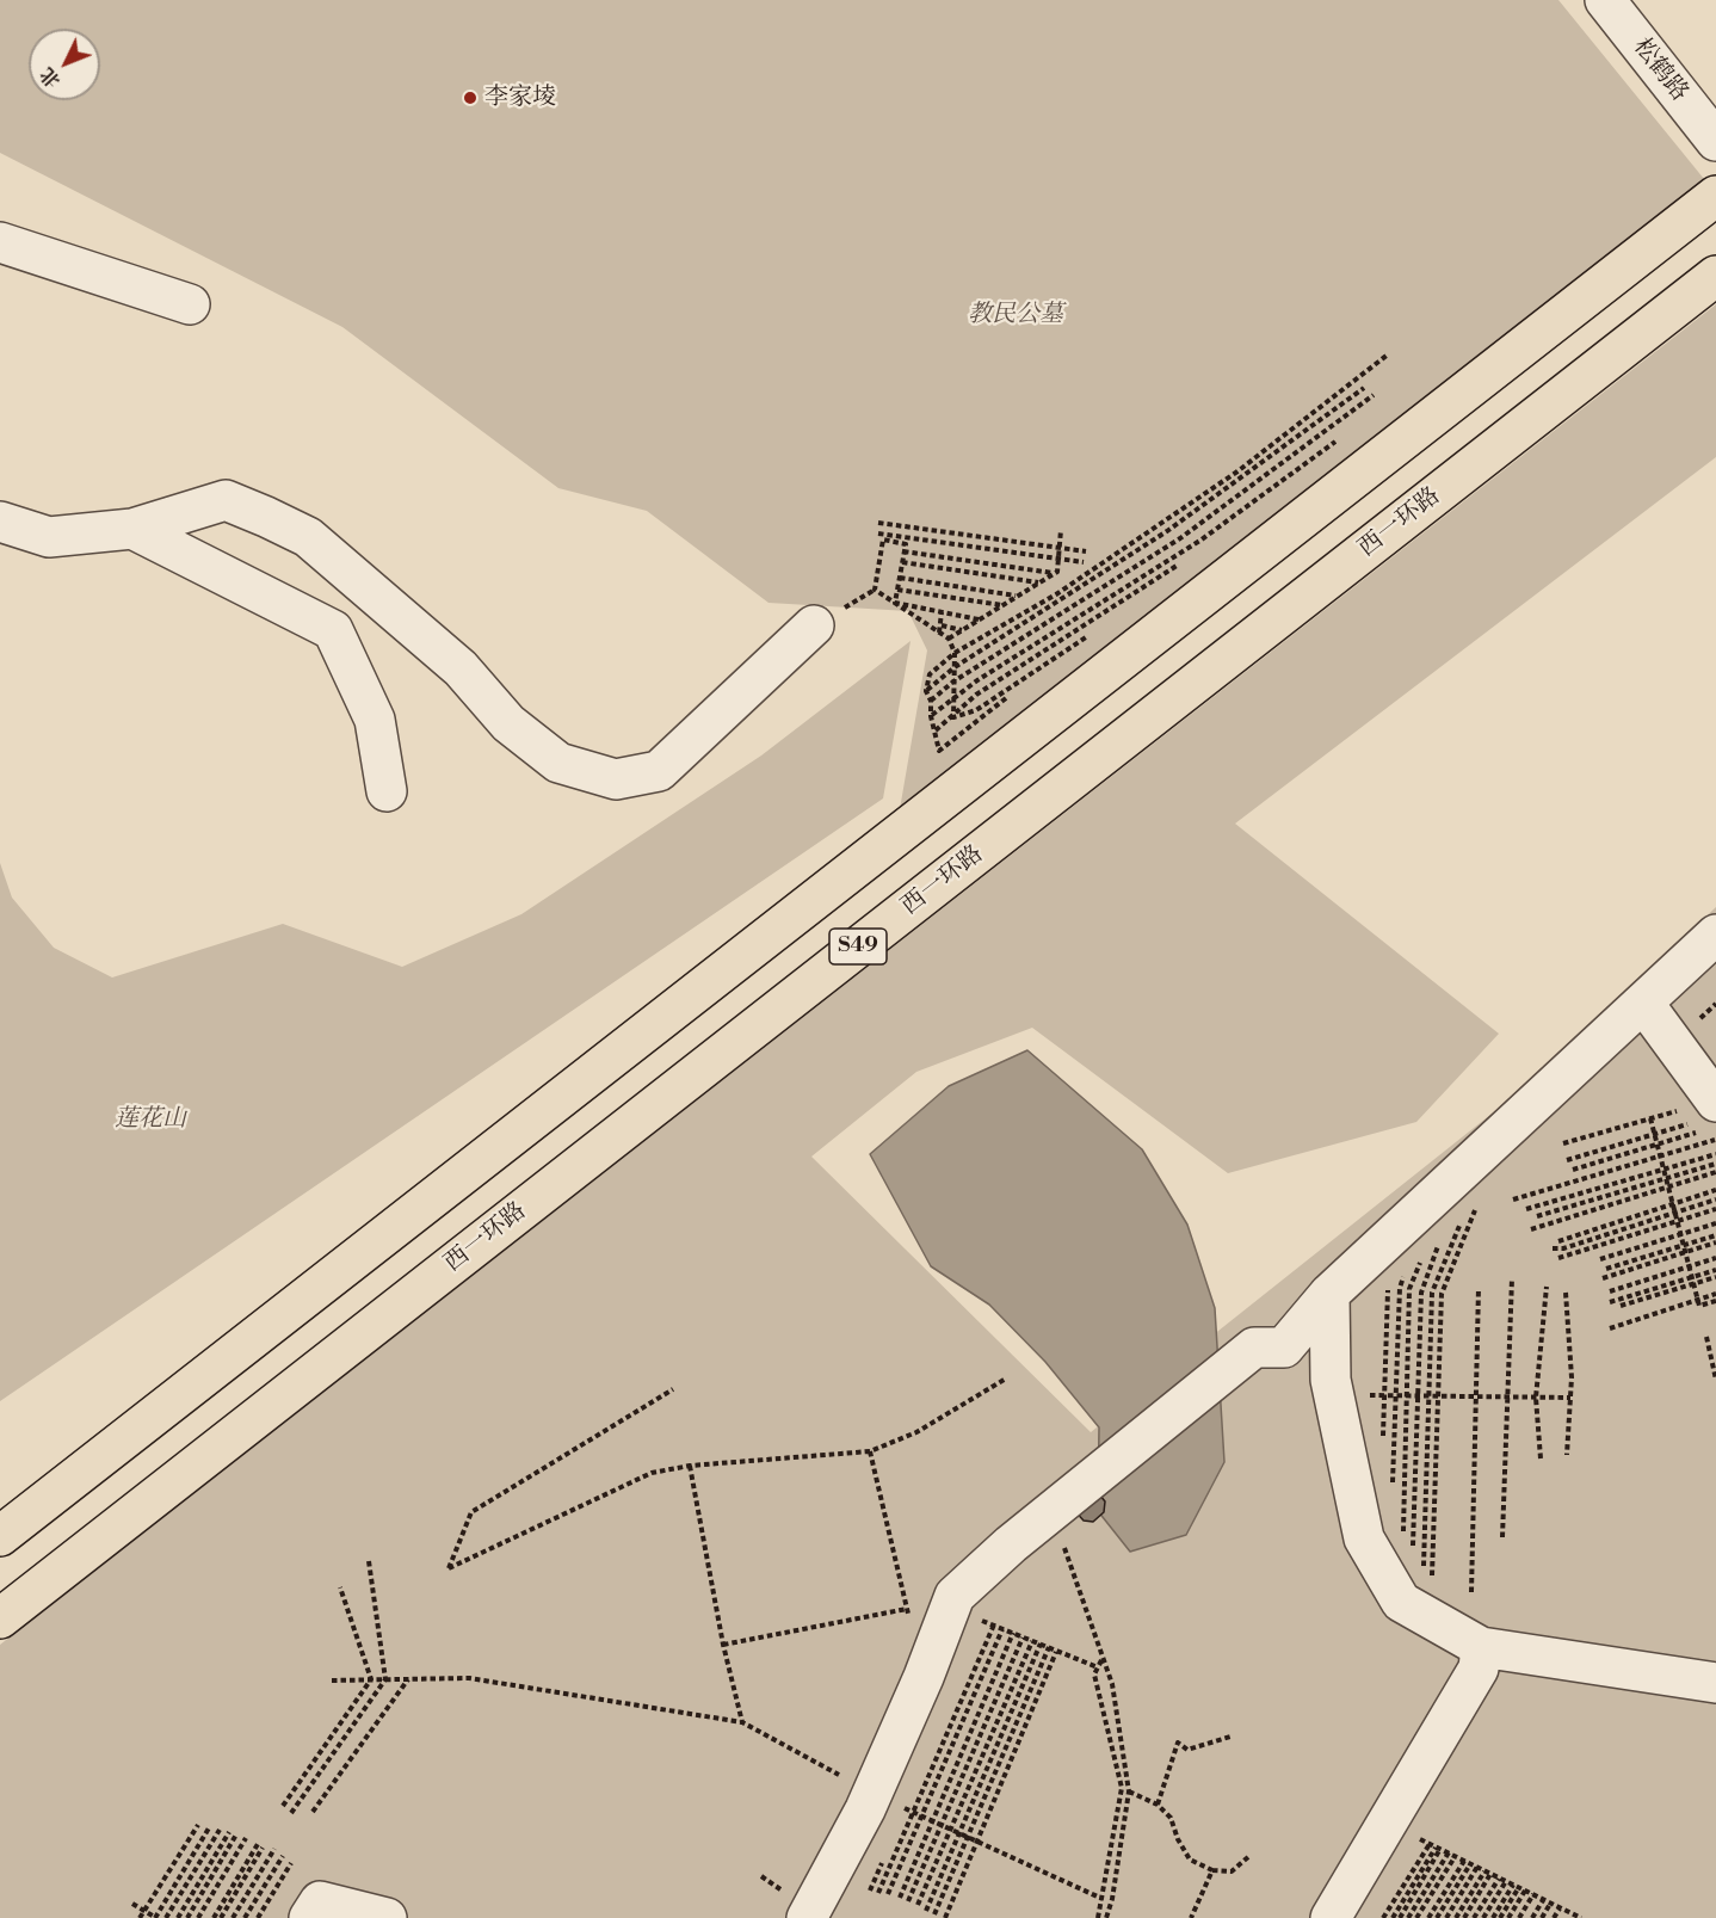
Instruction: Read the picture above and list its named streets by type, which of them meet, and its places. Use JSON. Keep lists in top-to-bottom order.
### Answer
{
  "streets": {
    "highway": ["西一环路", "S49"],
    "street": ["松鹤路"]
  },
  "parks": ["教民公墓", "莲花山"],
  "places": ["李家堎"],
  "north": "bottom left"
}
